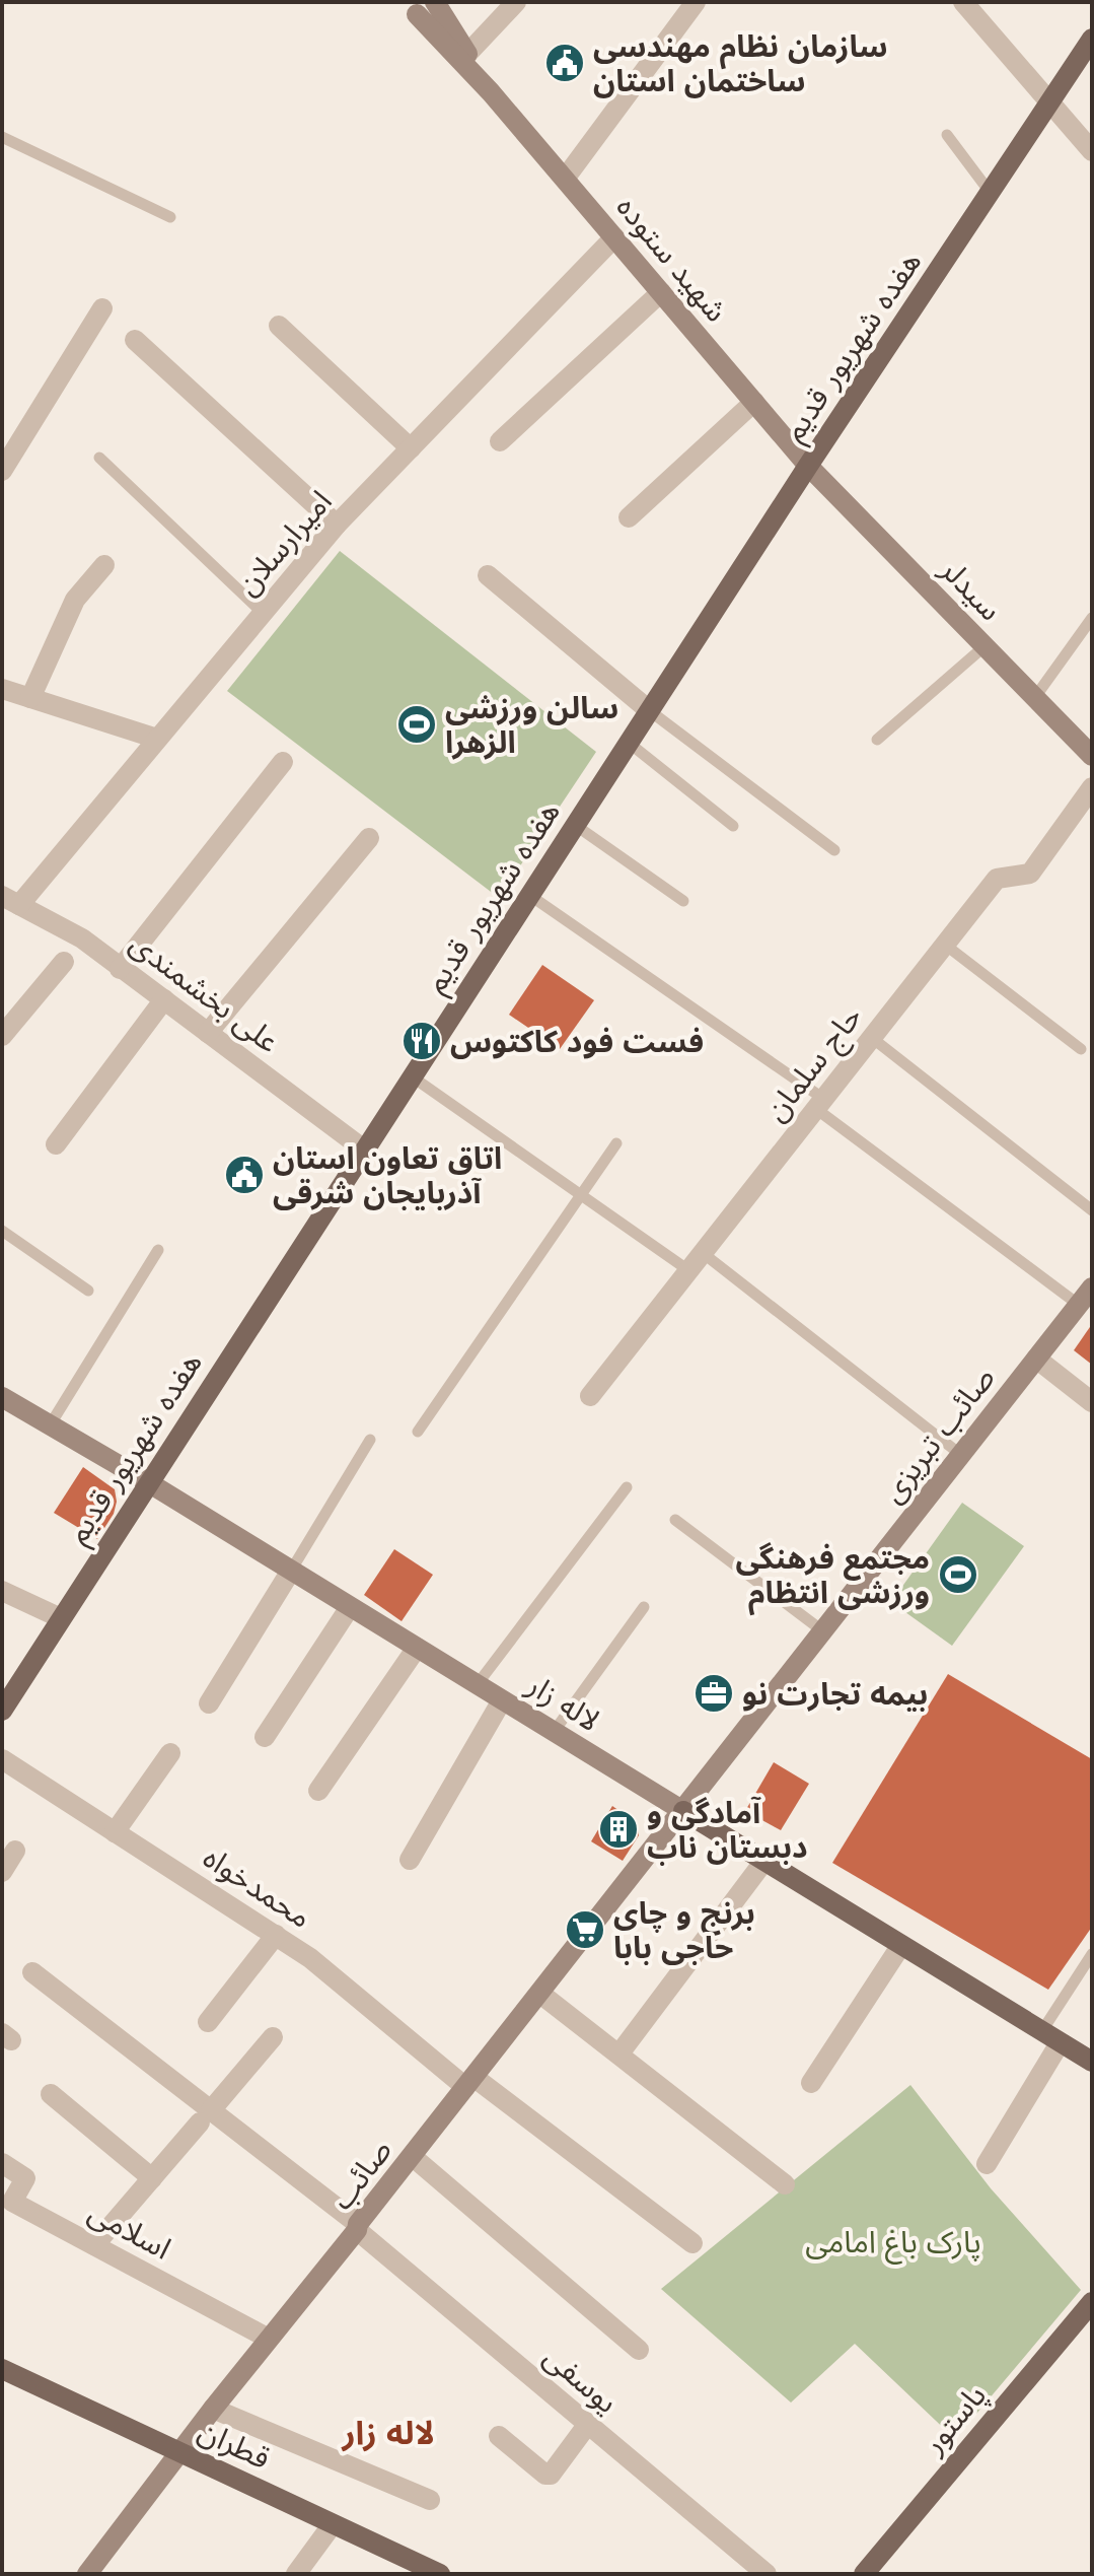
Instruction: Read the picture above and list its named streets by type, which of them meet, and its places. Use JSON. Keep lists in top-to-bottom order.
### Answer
{
  "streets": {
    "main road": [
      "شهید ستوده",
      "هفده شهریور قدیم",
      "سیدلر",
      "صائب تبریزی",
      "لاله زار",
      "صائب",
      "پاستور",
      "قطران"
    ],
    "street": [
      "امیرارسلان",
      "علی بخشمندی",
      "حاج سلمان",
      "محمدخواه",
      "اسلامی",
      "یوسفی"
    ]
  },
  "crossings": [
    ["شهید ستوده", "هفده شهریور قدیم"],
    ["شهید ستوده", "امیرارسلان"],
    ["شهید ستوده", "سیدلر"],
    ["هفده شهریور قدیم", "سیدلر"],
    ["هفده شهریور قدیم", "علی بخشمندی"],
    ["هفده شهریور قدیم", "لاله زار"],
    ["امیرارسلان", "علی بخشمندی"],
    ["صائب تبریزی", "لاله زار"],
    ["صائب تبریزی", "صائب"],
    ["لاله زار", "صائب"],
    ["محمدخواه", "صائب"],
    ["صائب", "اسلامی"],
    ["صائب", "یوسفی"],
    ["صائب", "قطران"]
  ],
  "districts": ["لاله زار"],
  "parks": ["پارک باغ امامی"],
  "places": {
    "public building": ["سازمان نظام مهندسی ساختمان استان", "اتاق تعاون استان آذربایجان شرقی"],
    "sports": ["سالن ورزشی الزهرا", "مجتمع فرهنگی ورزشی انتظام"],
    "restaurant": ["فست فود کاکتوس"],
    "office": ["بیمه تجارت نو"],
    "building": ["آمادگی و دبستان ناب"],
    "supermarket": ["برنج و چای حاجی بابا"]
  }
}
